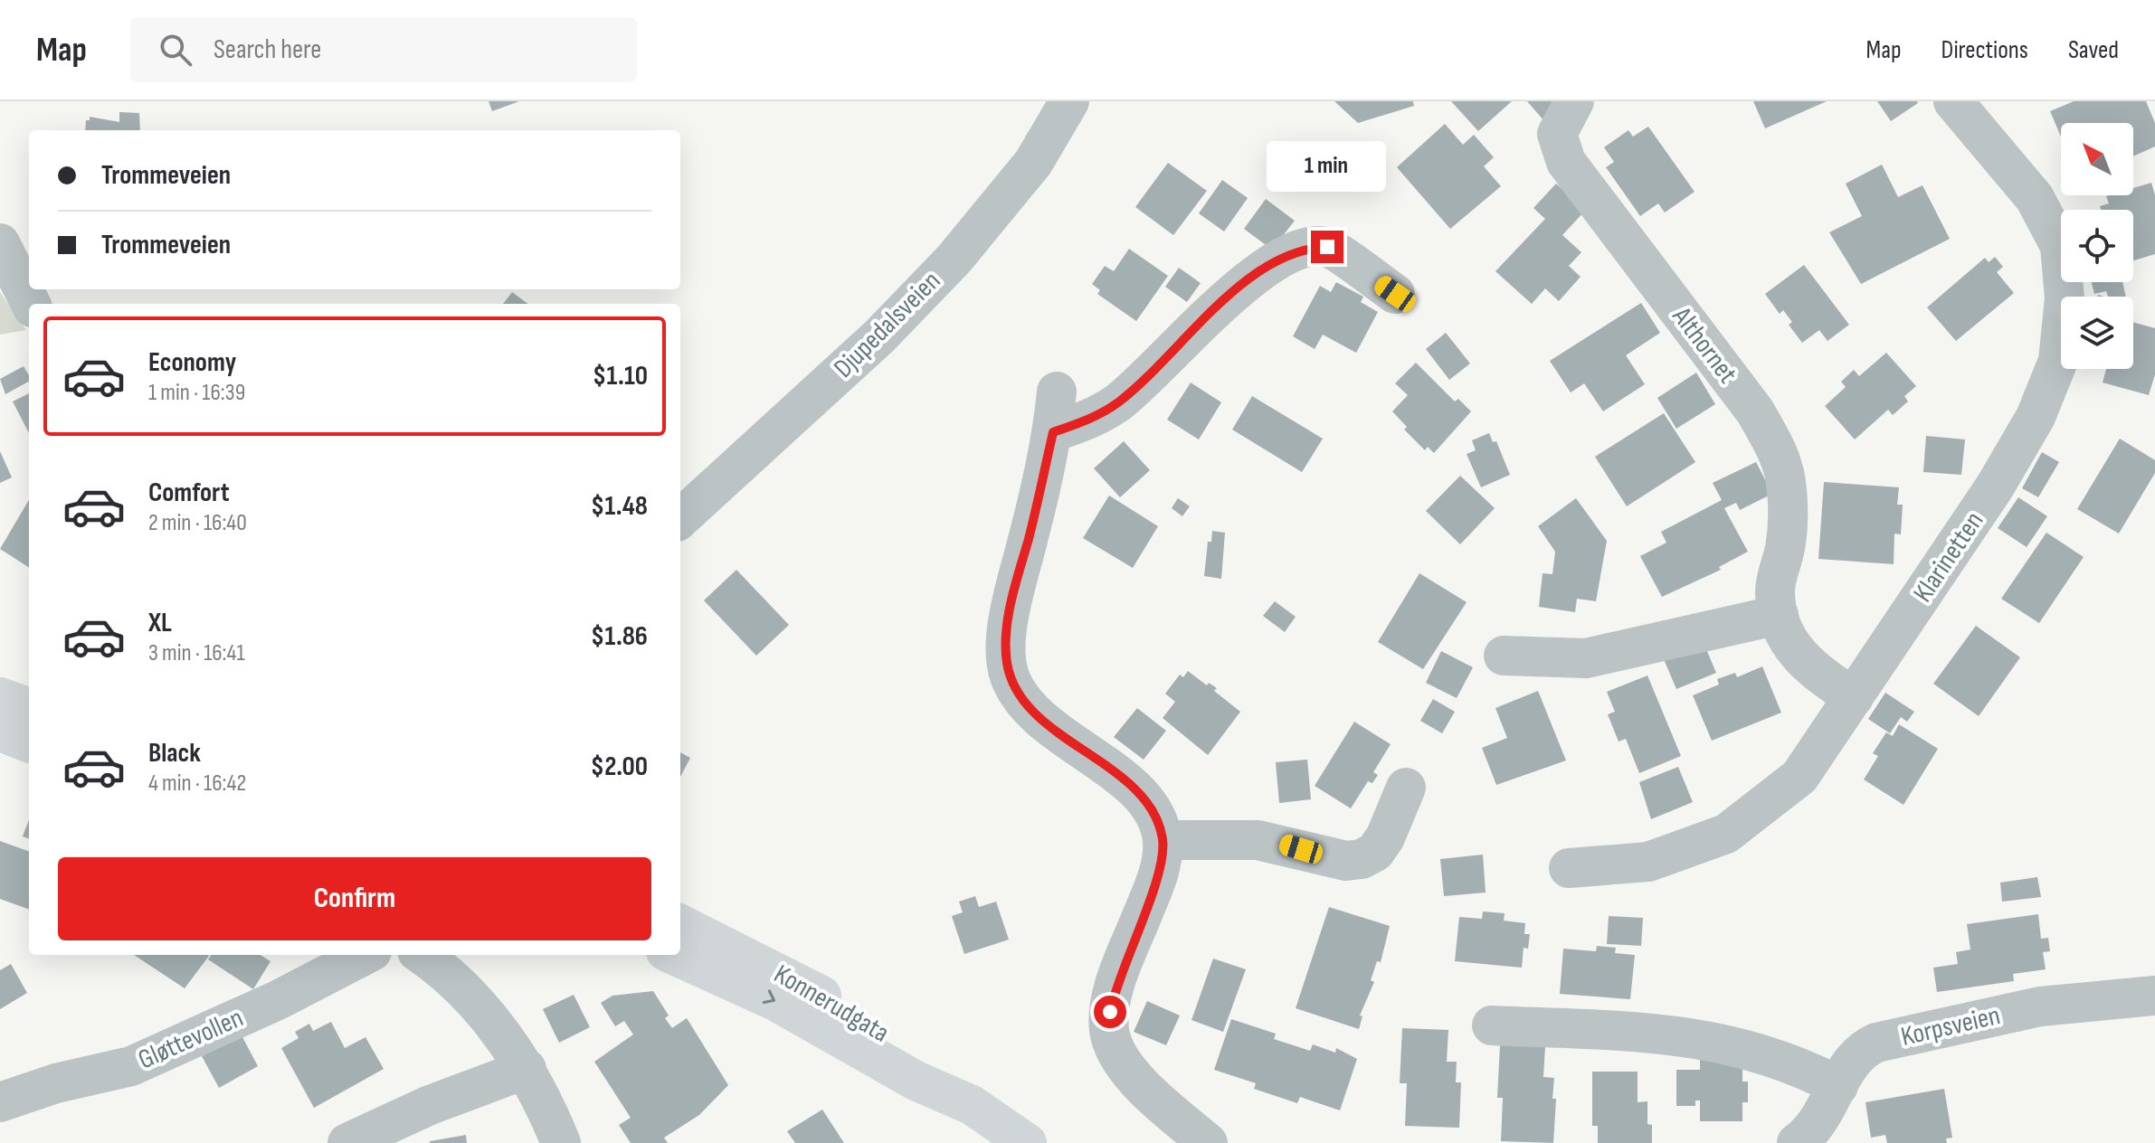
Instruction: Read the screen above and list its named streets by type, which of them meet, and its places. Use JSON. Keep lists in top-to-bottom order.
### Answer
{
  "streets": {
    "main road": ["Konnerudgata"],
    "street": [
      "Djupedalsveien",
      "Althornet",
      "Klarinetten",
      "Korpsveien",
      "Gløttevollen"
    ]
  },
  "crossings": [
    ["Althornet", "Klarinetten"]
  ],
  "north": "top left",
  "page": {
    "header": "Map",
    "search": "Search here",
    "nav": ["Map", "Directions", "Saved"],
    "banner": ["Trommeveien", "Trommeveien"],
    "bubble": "1 min",
    "list": [
      {
        "name": "Economy",
        "note": "1 min · 16:39",
        "value": "$1.10"
      },
      {
        "name": "Comfort",
        "note": "2 min · 16:40",
        "value": "$1.48"
      },
      {
        "name": "XL",
        "note": "3 min · 16:41",
        "value": "$1.86"
      },
      {
        "name": "Black",
        "note": "4 min · 16:42",
        "value": "$2.00"
      }
    ],
    "buttons": "Confirm"
  }
}
